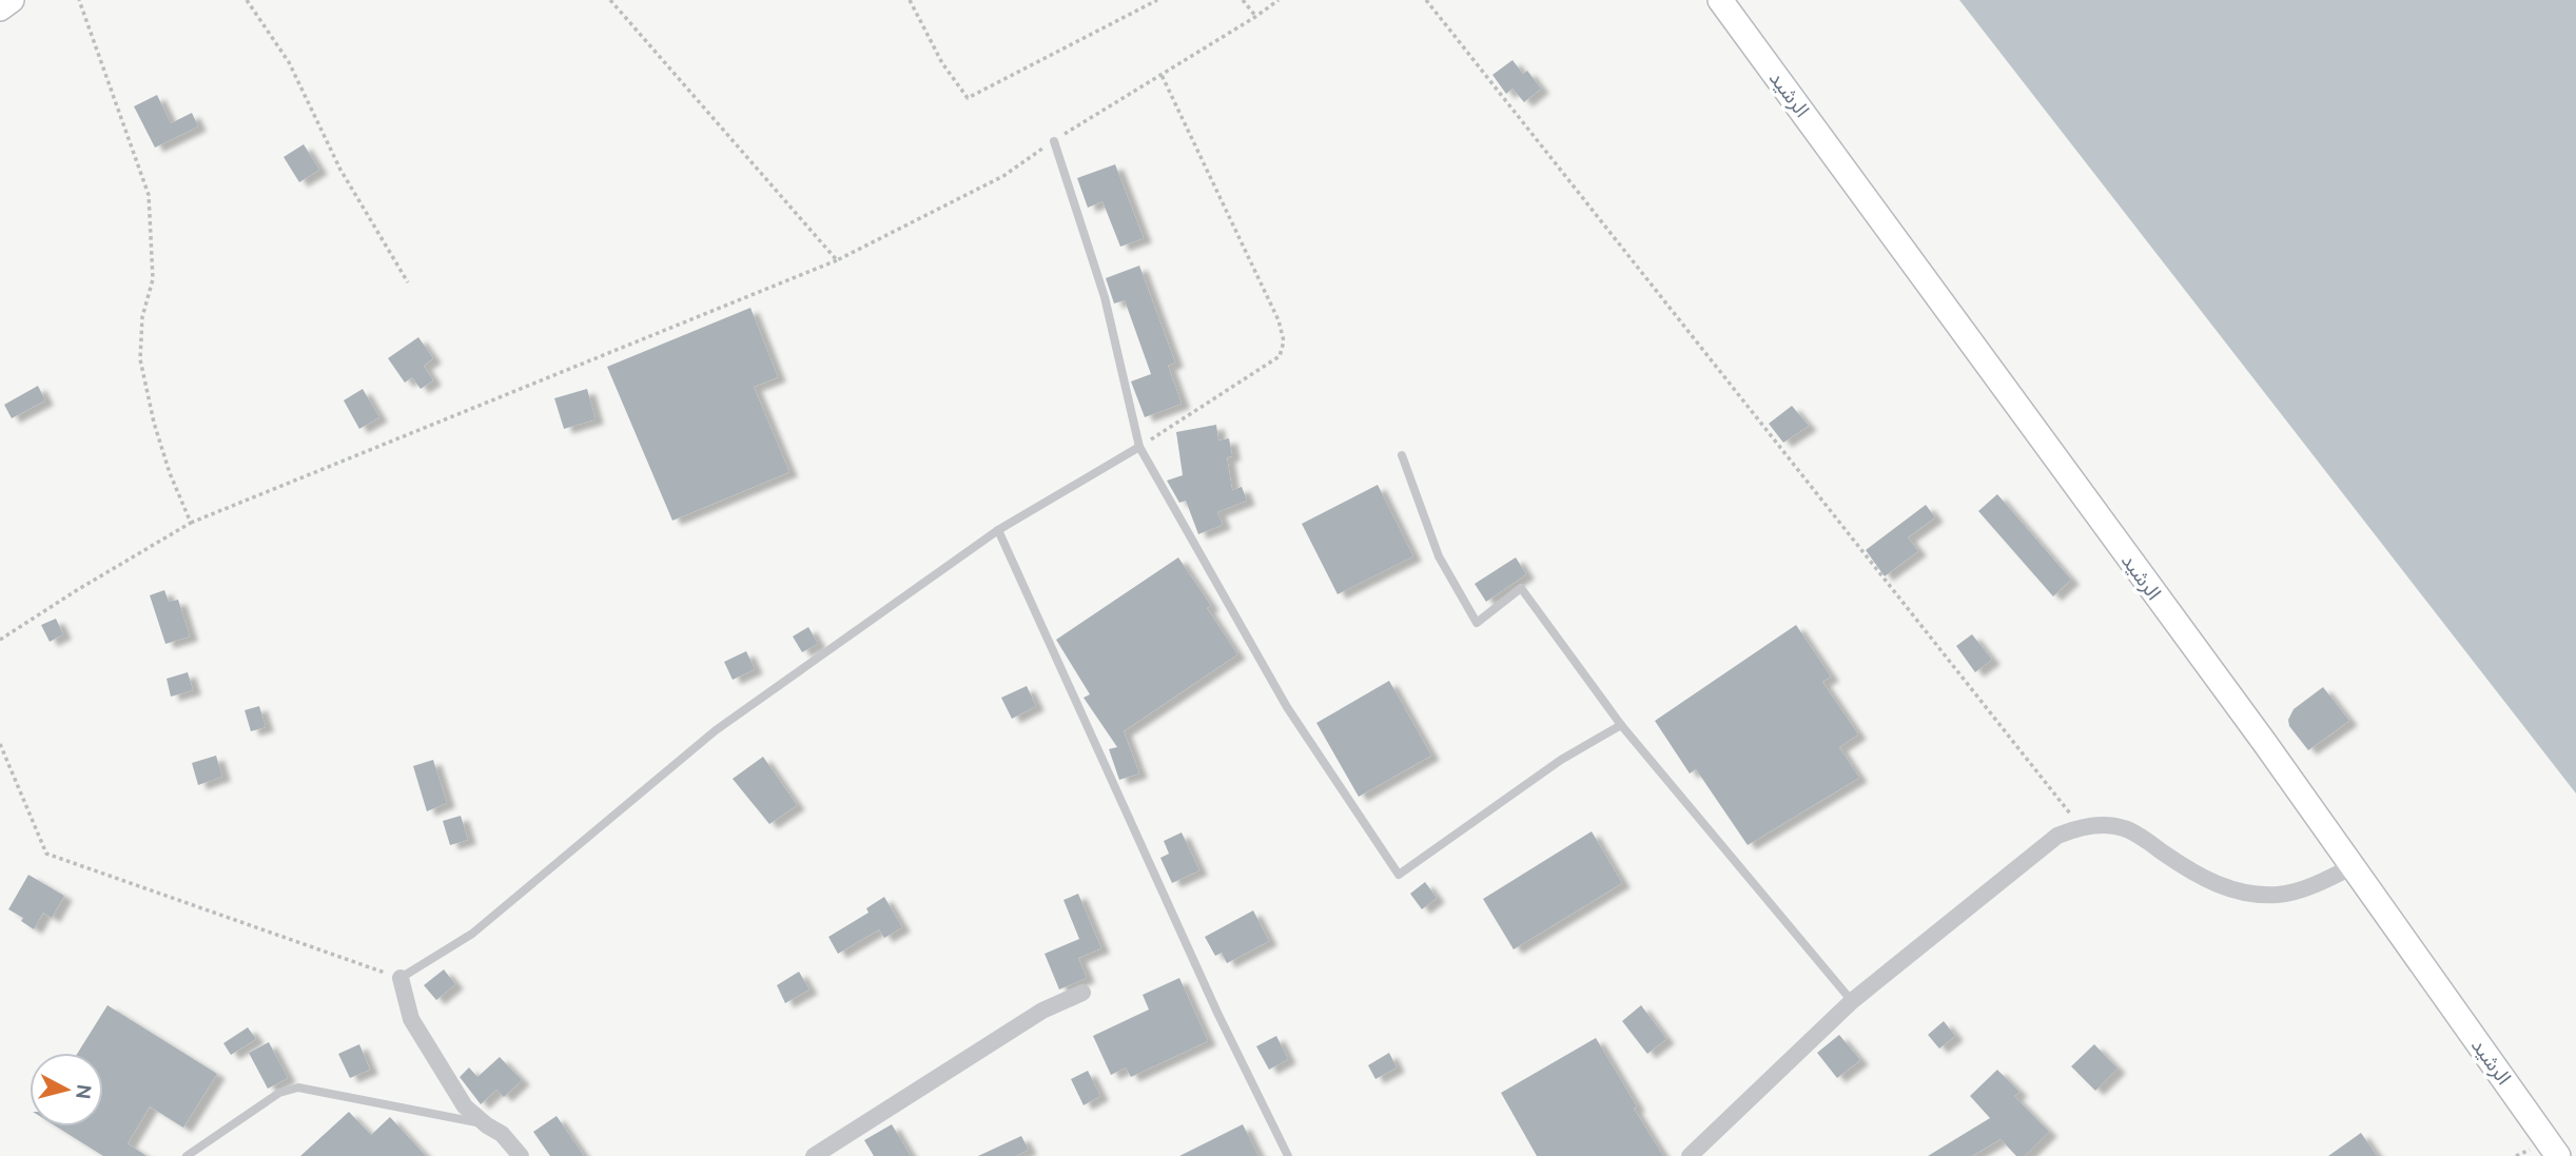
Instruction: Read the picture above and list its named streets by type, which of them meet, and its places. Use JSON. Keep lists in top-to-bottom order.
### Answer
{
  "streets": {
    "main road": ["الرشيد"]
  },
  "north": "right"
}
